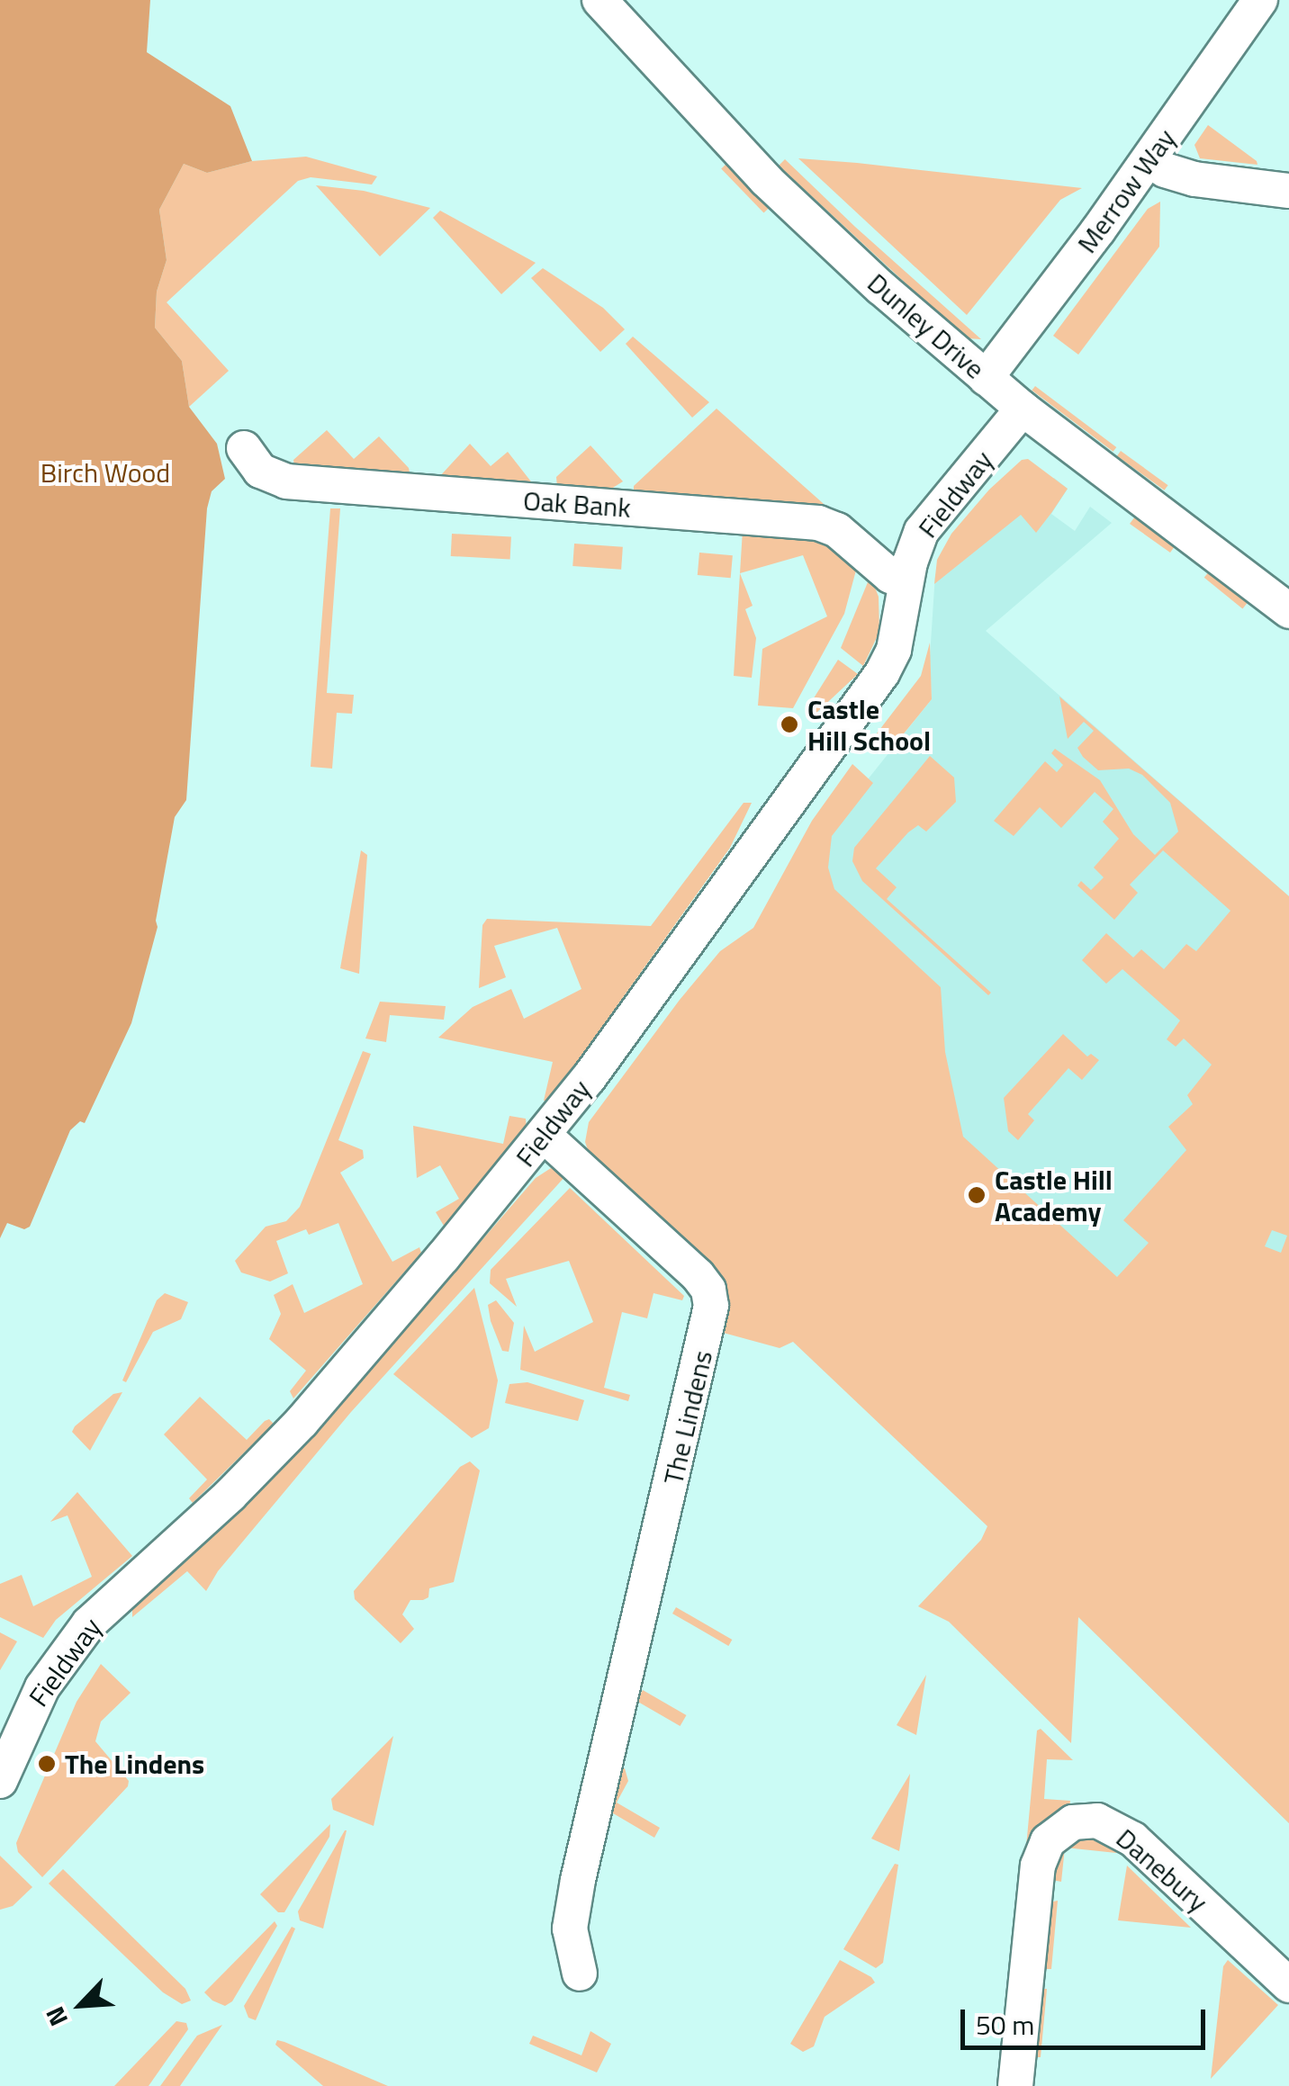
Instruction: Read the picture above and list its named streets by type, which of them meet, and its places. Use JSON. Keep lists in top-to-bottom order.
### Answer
{
  "streets": {
    "street": [
      "Merrow Way",
      "Dunley Drive",
      "Fieldway",
      "Oak Bank",
      "The Lindens",
      "Danebury"
    ]
  },
  "crossings": [
    ["Merrow Way", "Dunley Drive"],
    ["Dunley Drive", "Fieldway"],
    ["Fieldway", "Oak Bank"],
    ["Fieldway", "The Lindens"]
  ],
  "parks": ["Birch Wood"],
  "places": ["Castle Hill School", "Castle Hill Academy", "The Lindens"],
  "scale_bar": "50 m",
  "north": "bottom left"
}
